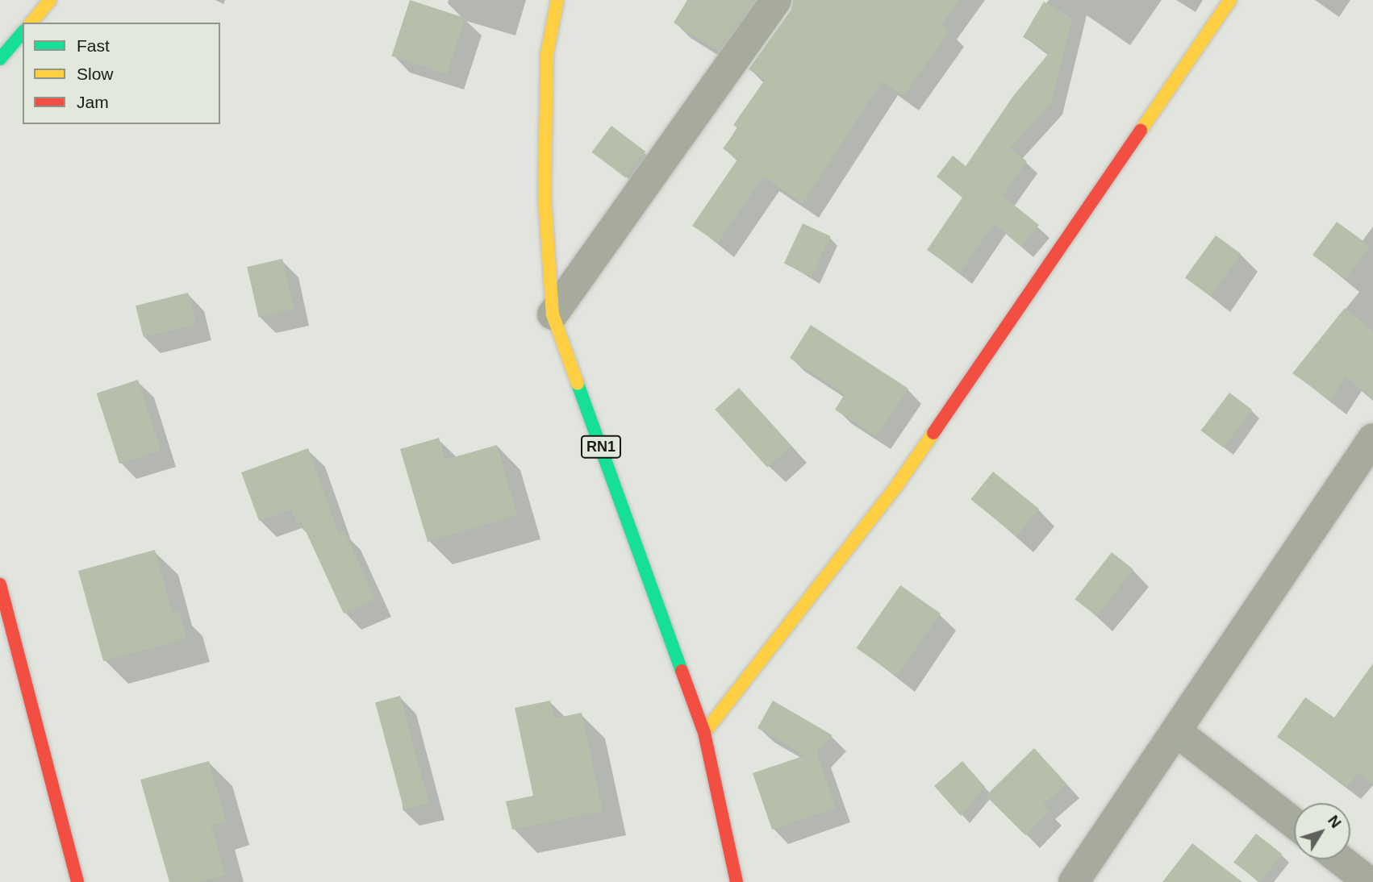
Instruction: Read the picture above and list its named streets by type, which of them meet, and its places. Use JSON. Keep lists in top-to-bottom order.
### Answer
{
  "streets": {
    "main road": ["RN1"]
  },
  "legend": ["Fast", "Slow", "Jam"],
  "north": "top right"
}
